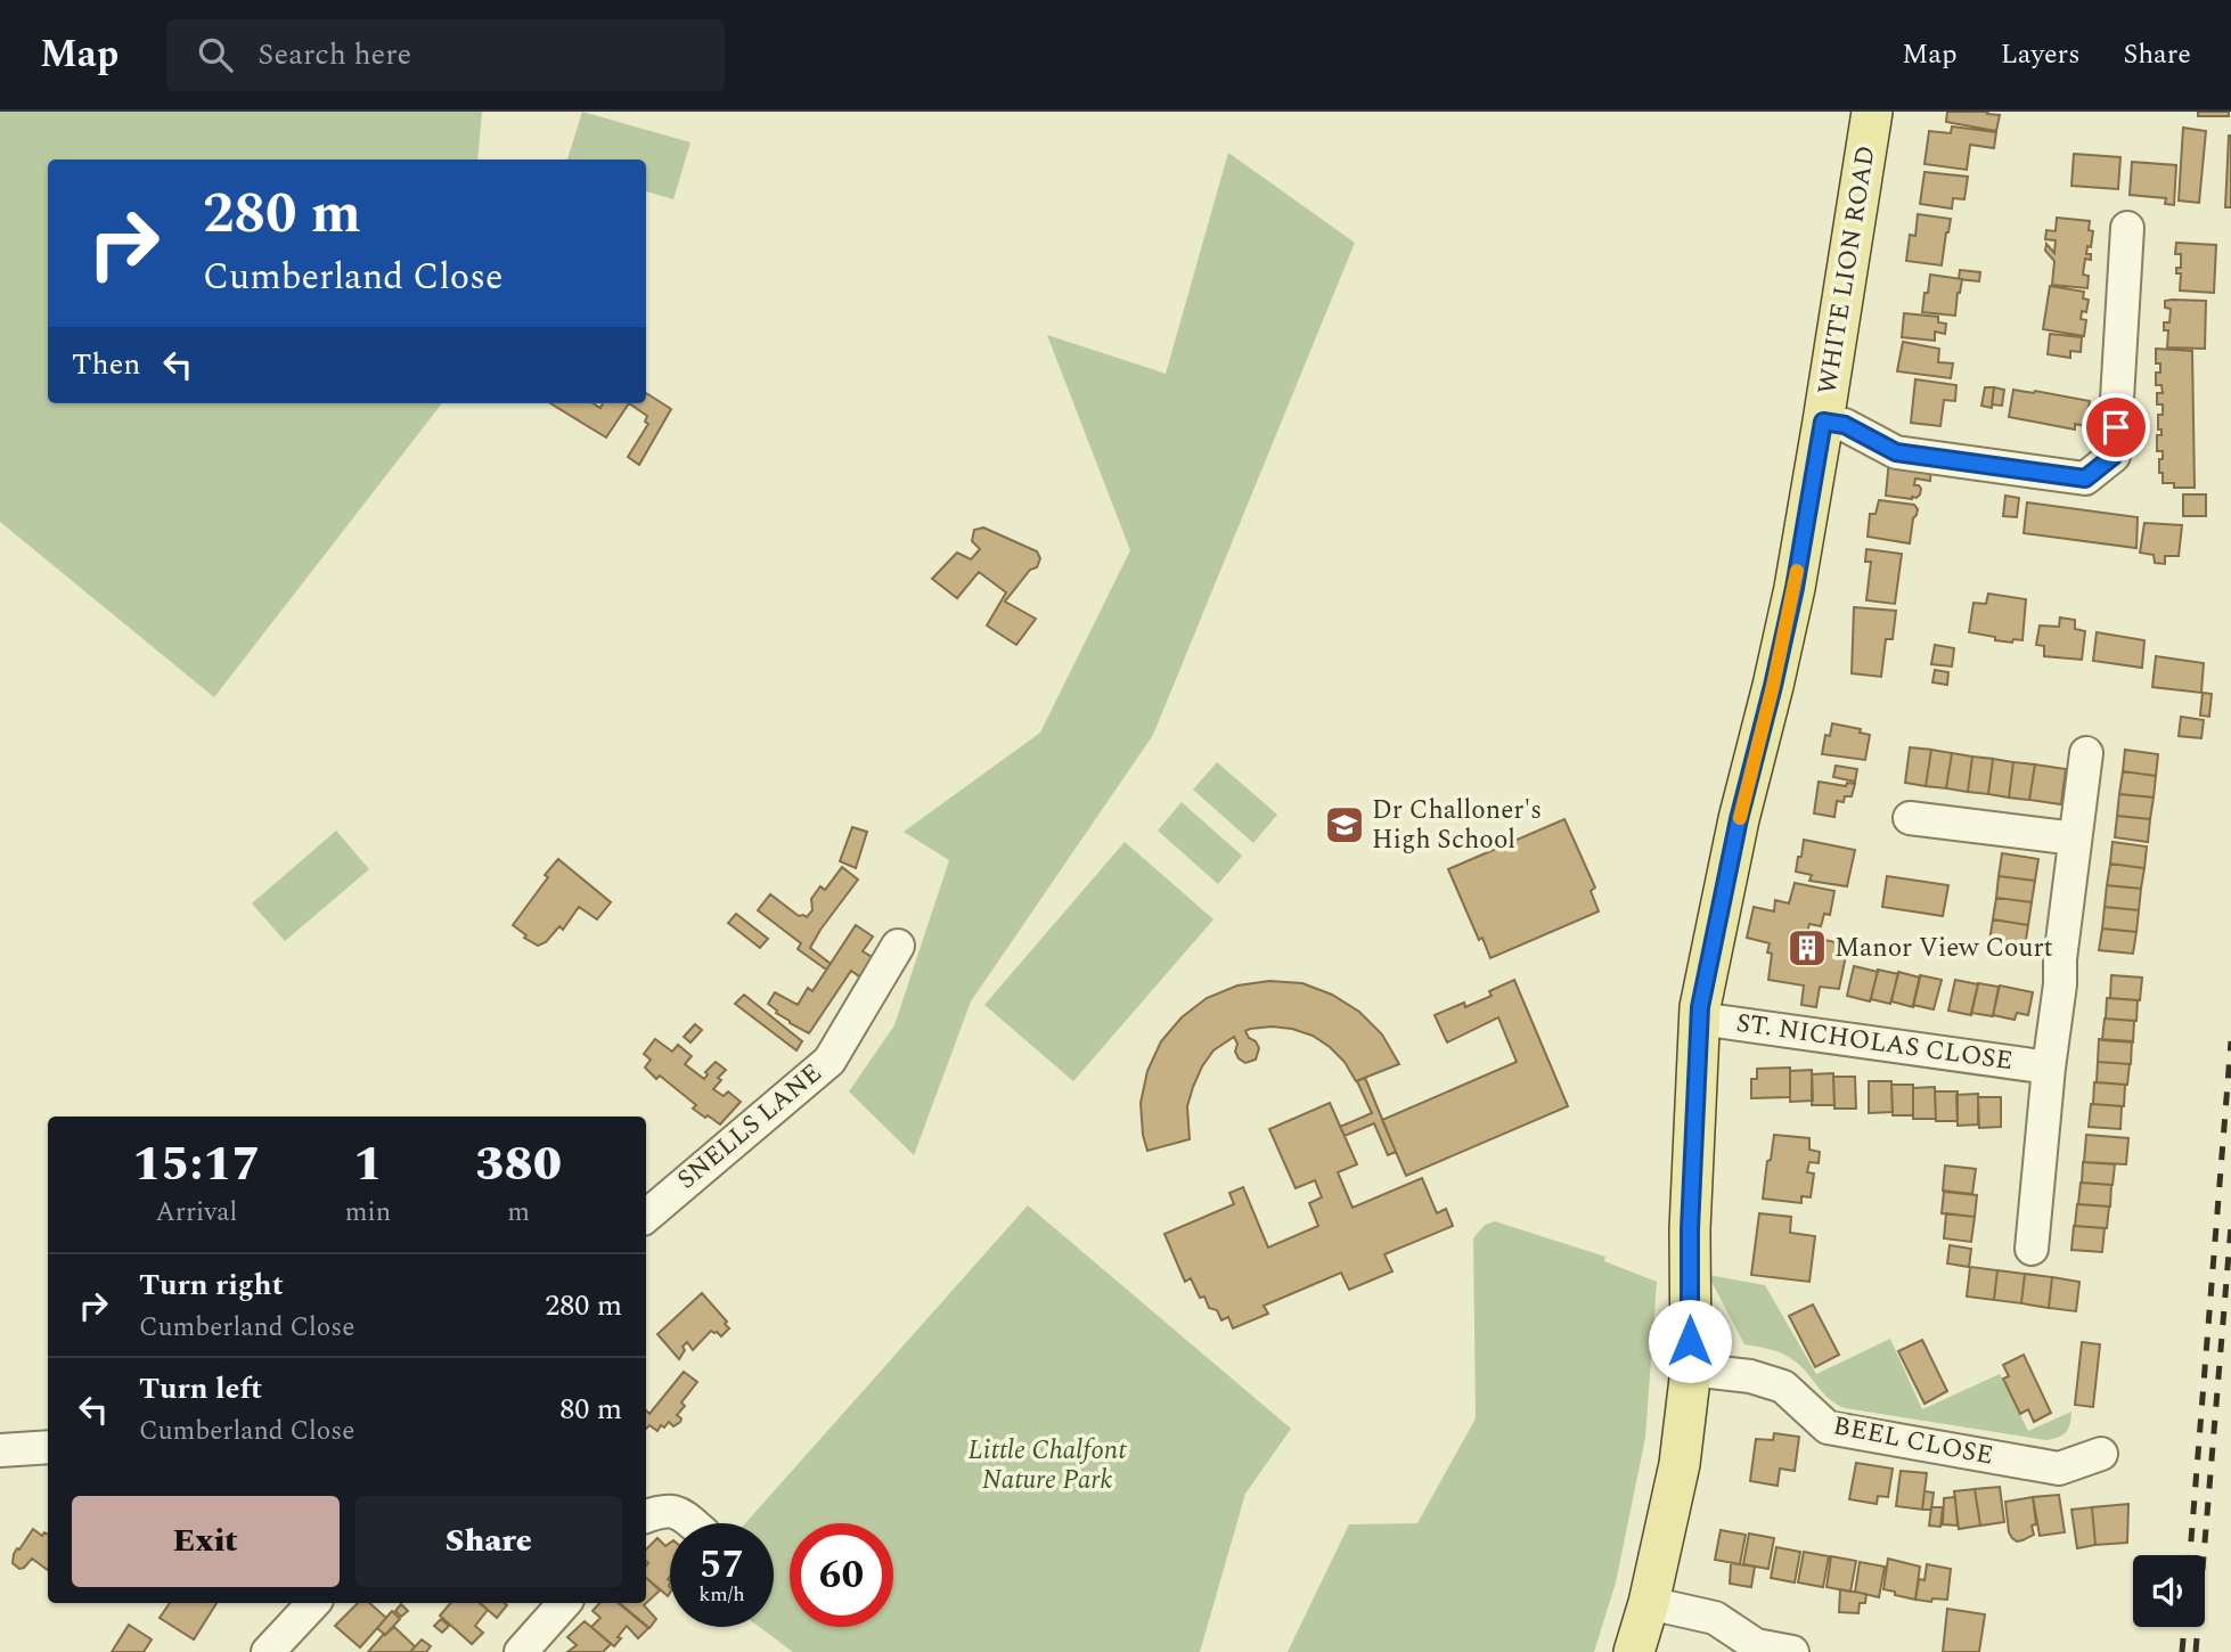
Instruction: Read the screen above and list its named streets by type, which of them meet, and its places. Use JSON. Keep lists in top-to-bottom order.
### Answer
{
  "streets": {
    "main road": ["WHITE LION ROAD"],
    "street": ["ST. NICHOLAS CLOSE", "SNELLS LANE", "BEEL CLOSE"]
  },
  "crossings": [
    ["WHITE LION ROAD", "ST. NICHOLAS CLOSE"],
    ["WHITE LION ROAD", "BEEL CLOSE"]
  ],
  "parks": ["Little Chalfont Nature Park"],
  "places": {
    "school or university": ["Dr Challoner's High School"],
    "building": ["Manor View Court"]
  },
  "page": {
    "header": "Map",
    "search": "Search here",
    "nav": ["Map", "Layers", "Share"],
    "turn": ["280 m", "Cumberland Close"],
    "then": "Then",
    "eta": [
      "15:17",
      "Arrival",
      "1",
      "min",
      "380",
      "m"
    ],
    "list": [
      {
        "name": "Turn right",
        "note": "Cumberland Close",
        "value": "280 m"
      },
      {
        "name": "Turn left",
        "note": "Cumberland Close",
        "value": "80 m"
      }
    ],
    "buttons": ["Exit", "Share"],
    "speed": "57 km/h",
    "limit": "60"
  }
}
